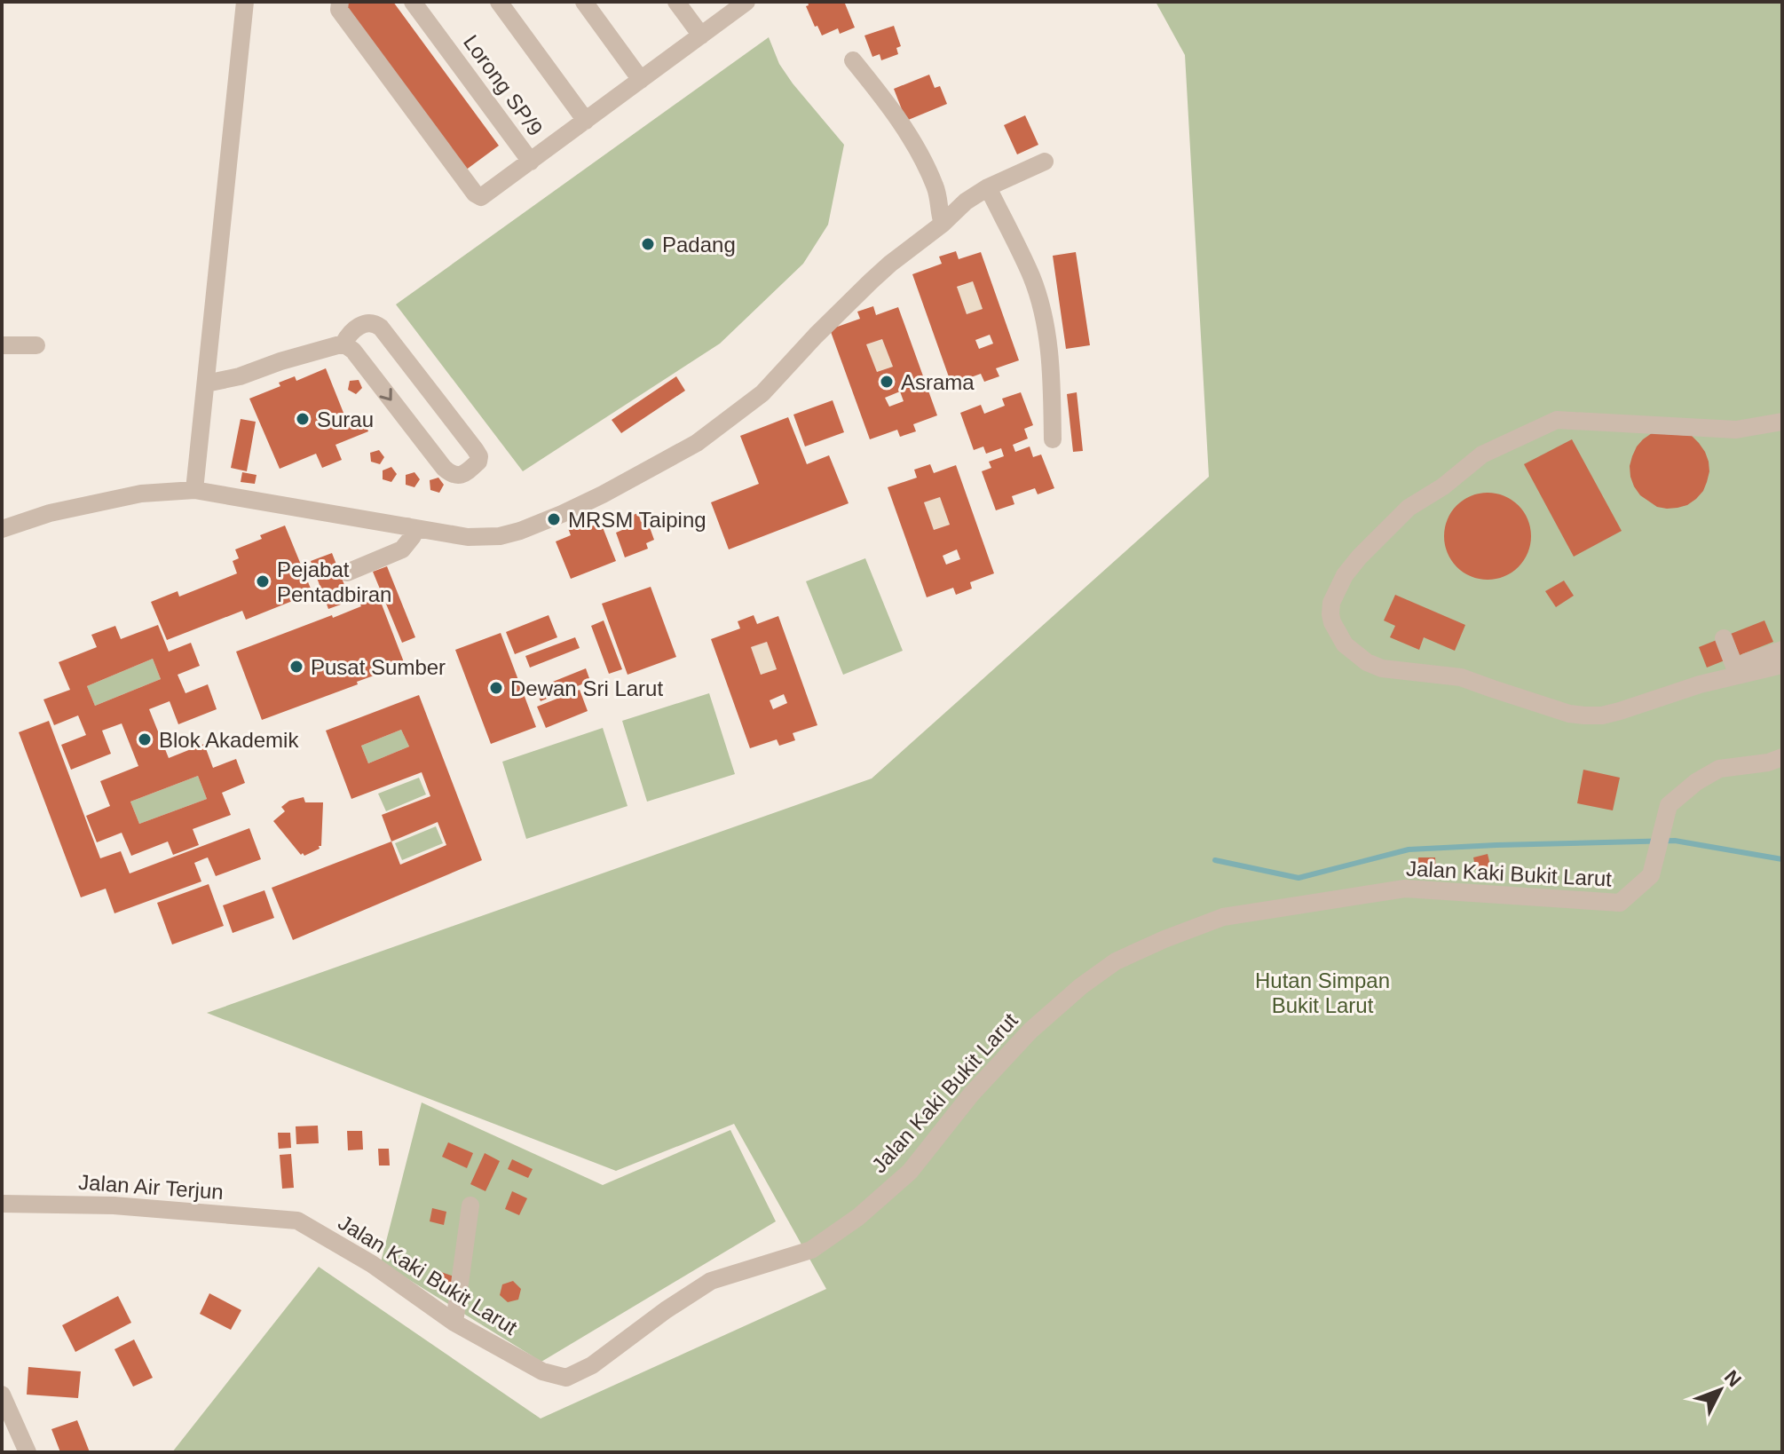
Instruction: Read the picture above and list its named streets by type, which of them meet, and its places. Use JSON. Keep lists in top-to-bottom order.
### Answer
{
  "streets": {
    "street": ["Lorong SP/9", "Jalan Kaki Bukit Larut", "Jalan Air Terjun"]
  },
  "crossings": [
    ["Jalan Kaki Bukit Larut", "Jalan Air Terjun"]
  ],
  "parks": ["Hutan Simpan Bukit Larut"],
  "places": [
    "Padang",
    "Asrama",
    "Surau",
    "MRSM Taiping",
    "Pejabat Pentadbiran",
    "Pusat Sumber",
    "Dewan Sri Larut",
    "Blok Akademik"
  ],
  "north": "top right"
}
